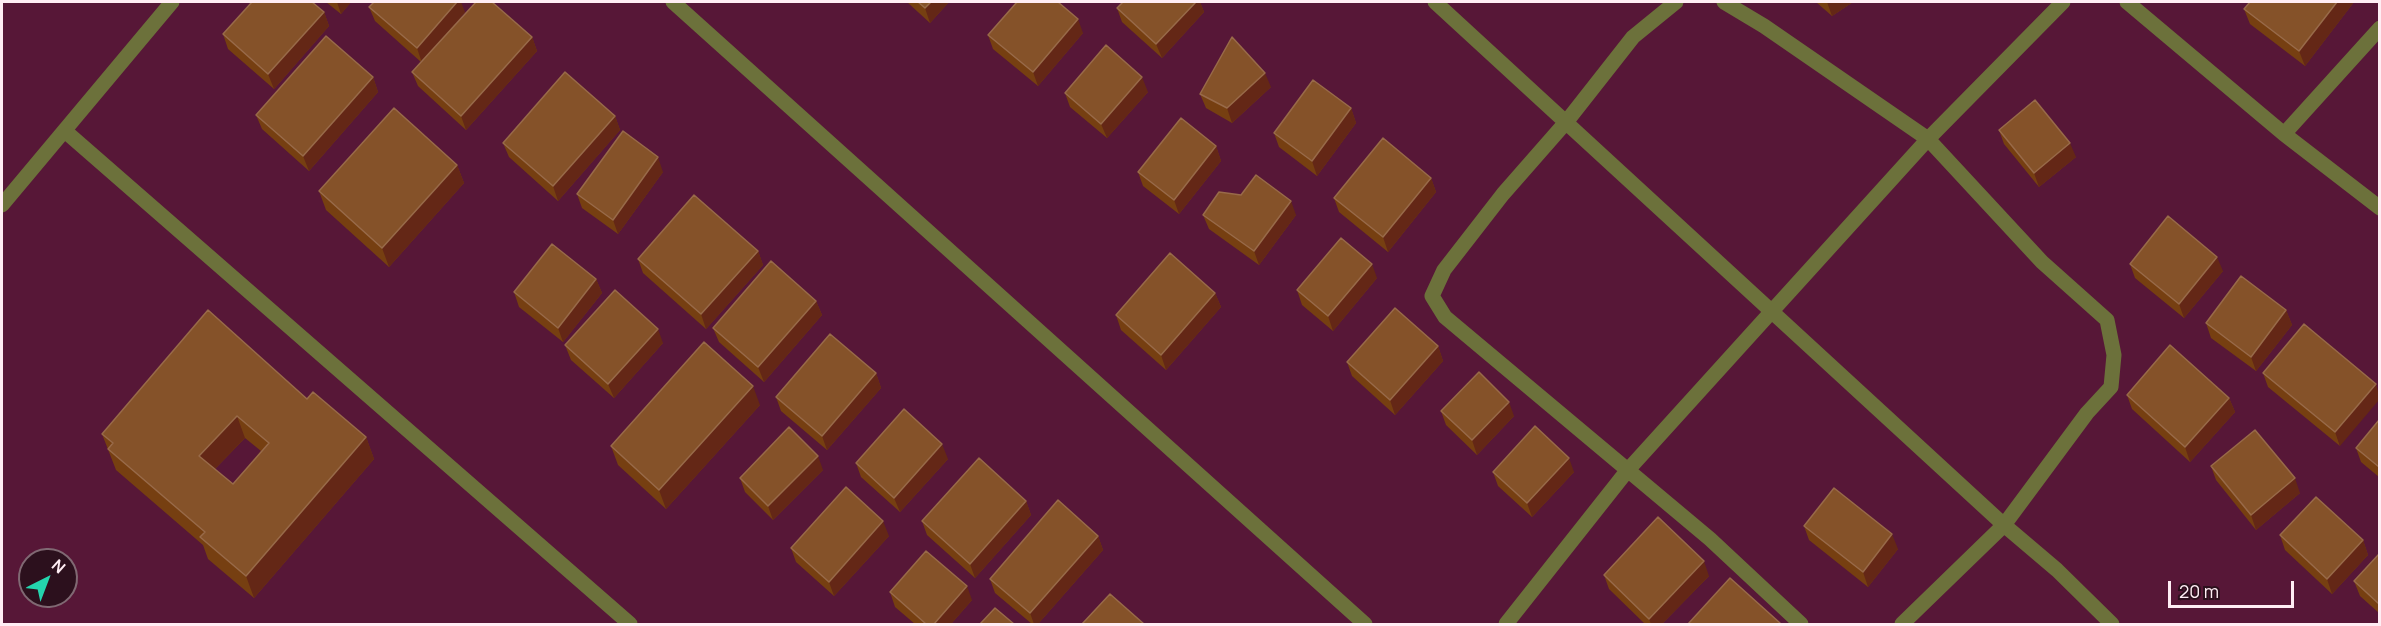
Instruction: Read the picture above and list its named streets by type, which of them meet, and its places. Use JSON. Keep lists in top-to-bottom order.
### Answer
{
  "scale_bar": "20 m",
  "north": "top right"
}
